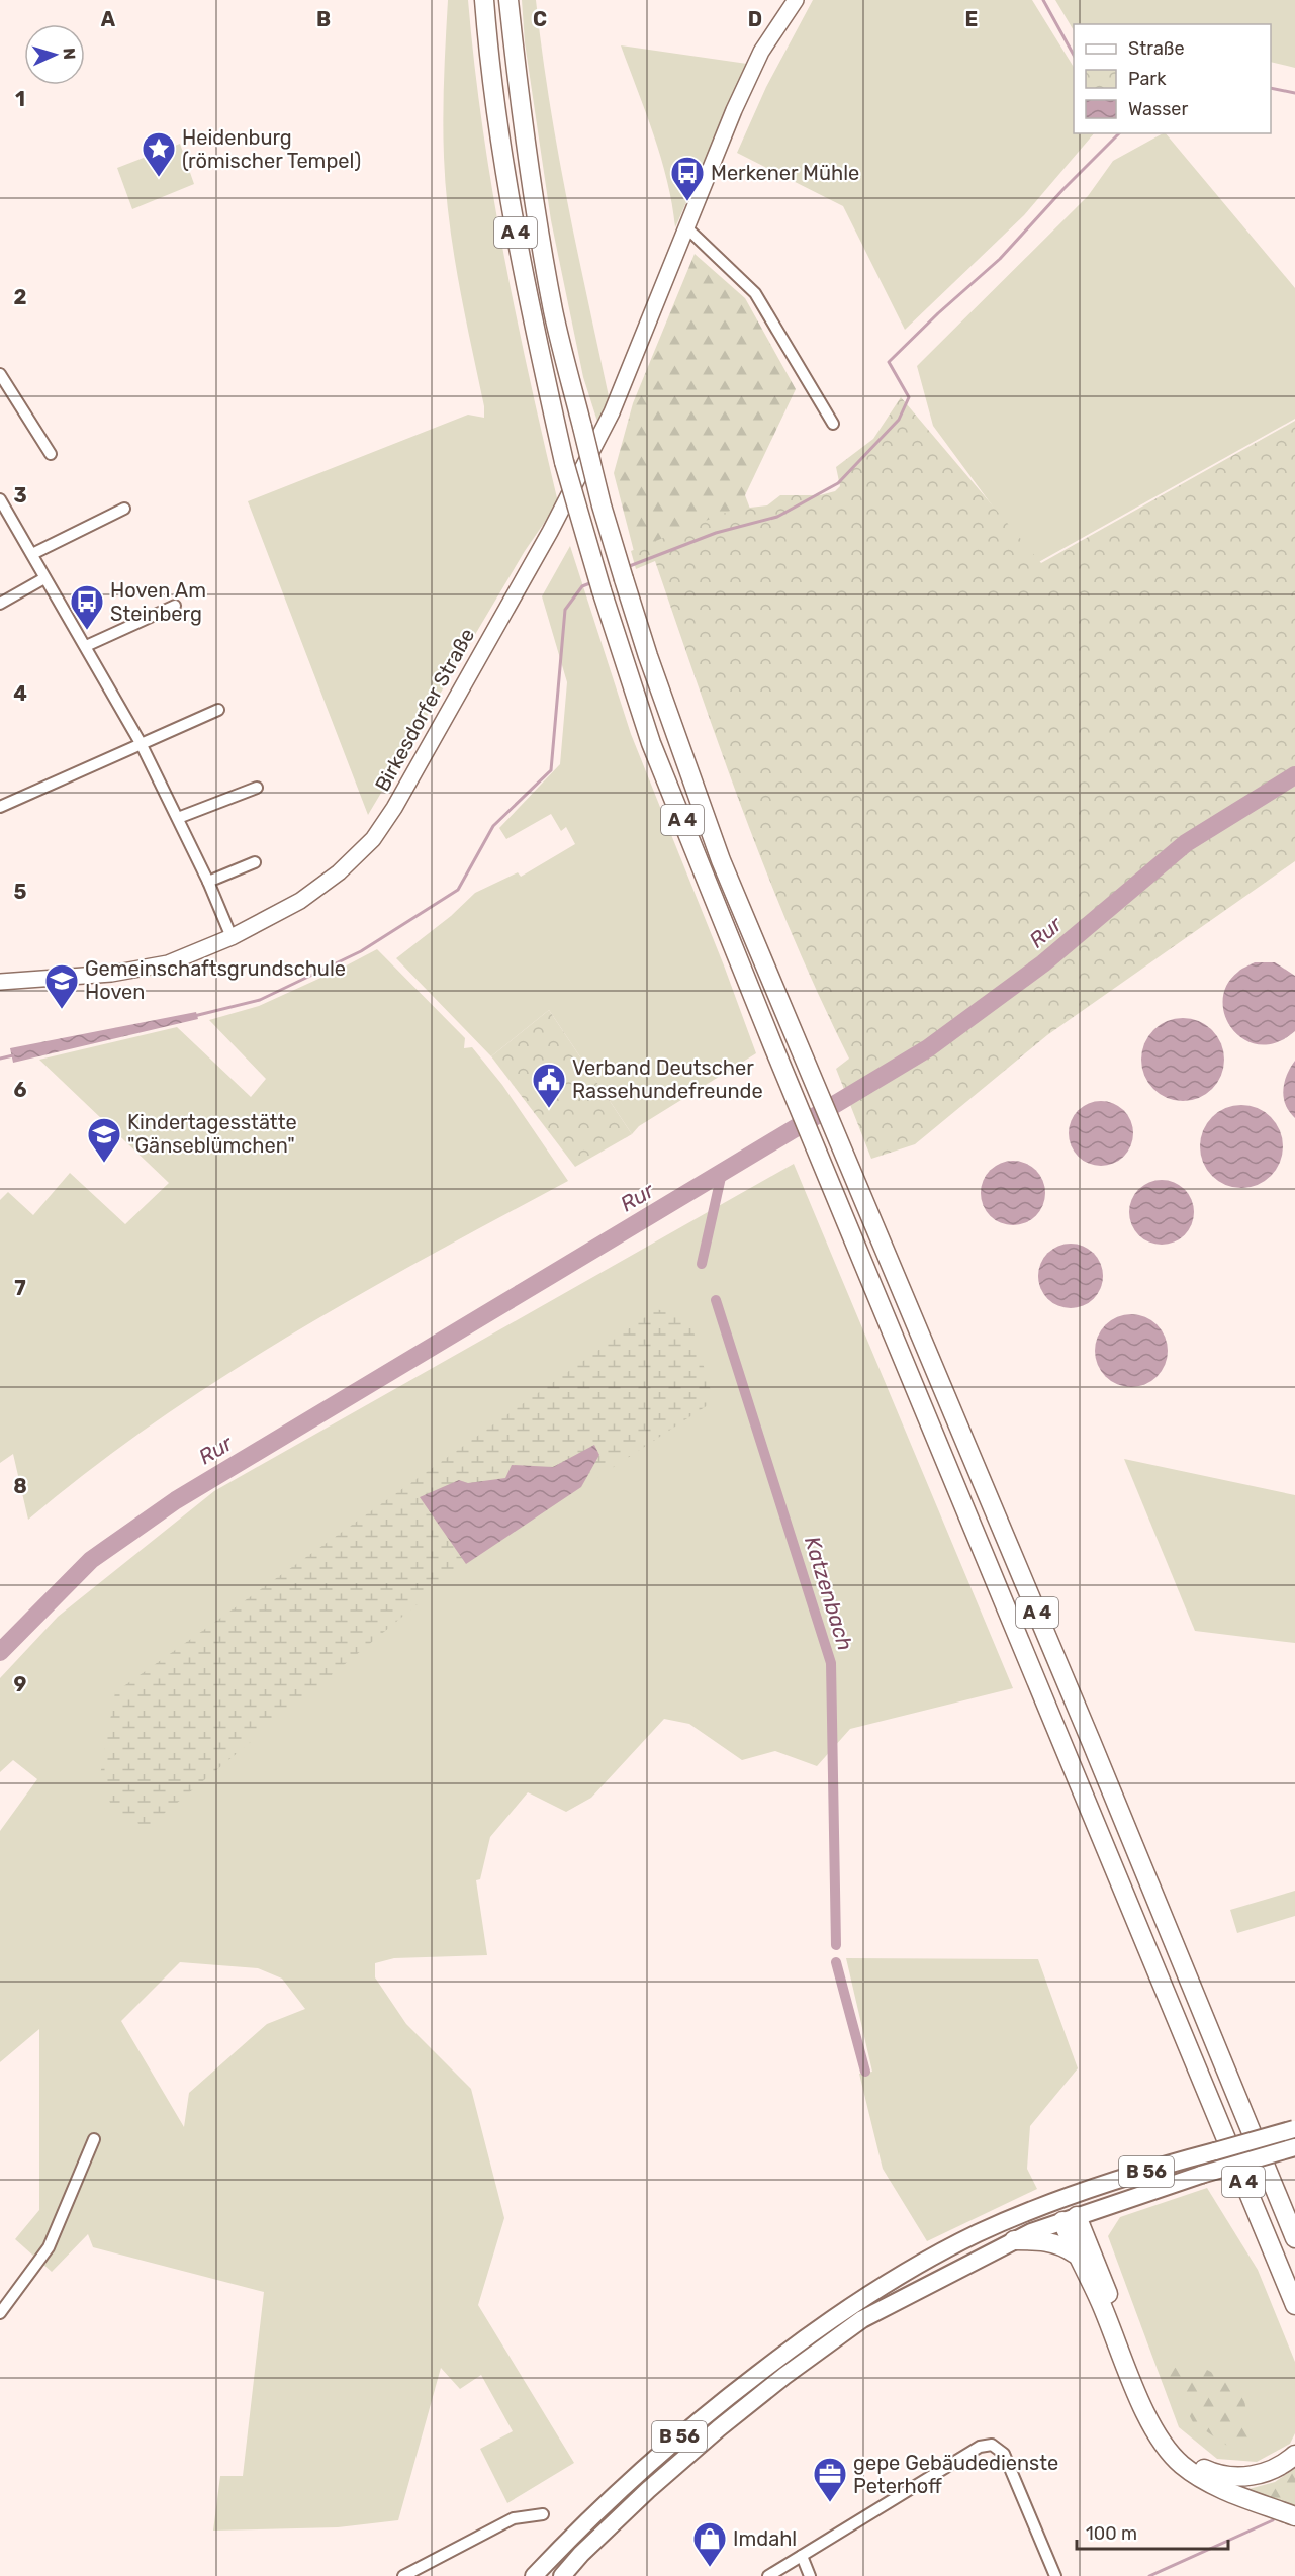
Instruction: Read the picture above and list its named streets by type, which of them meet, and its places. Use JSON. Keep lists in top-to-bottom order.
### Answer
{
  "streets": {
    "highway": ["A 4"],
    "main road": ["Birkesdorfer Straße", "B 56"]
  },
  "water": ["Rur", "Katzenbach"],
  "places": {
    "place": ["Heidenburg (römischer Tempel)"],
    "bus stop": ["Merkener Mühle", "Hoven Am Steinberg"],
    "school or university": ["Gemeinschaftsgrundschule Hoven", "Kindertagesstätte \"Gänseblümchen\""],
    "public building": ["Verband Deutscher Rassehundefreunde"],
    "office": ["gepe Gebäudedienste Peterhoff"],
    "shop": ["Imdahl"]
  },
  "legend": ["Straße", "Park", "Wasser"],
  "scale_bar": "100 m",
  "north": "right",
  "grid": {
    "columns": [
      "A",
      "B",
      "C",
      "D",
      "E"
    ],
    "rows": [
      "1",
      "2",
      "3",
      "4",
      "5",
      "6",
      "7",
      "8",
      "9"
    ]
  }
}
